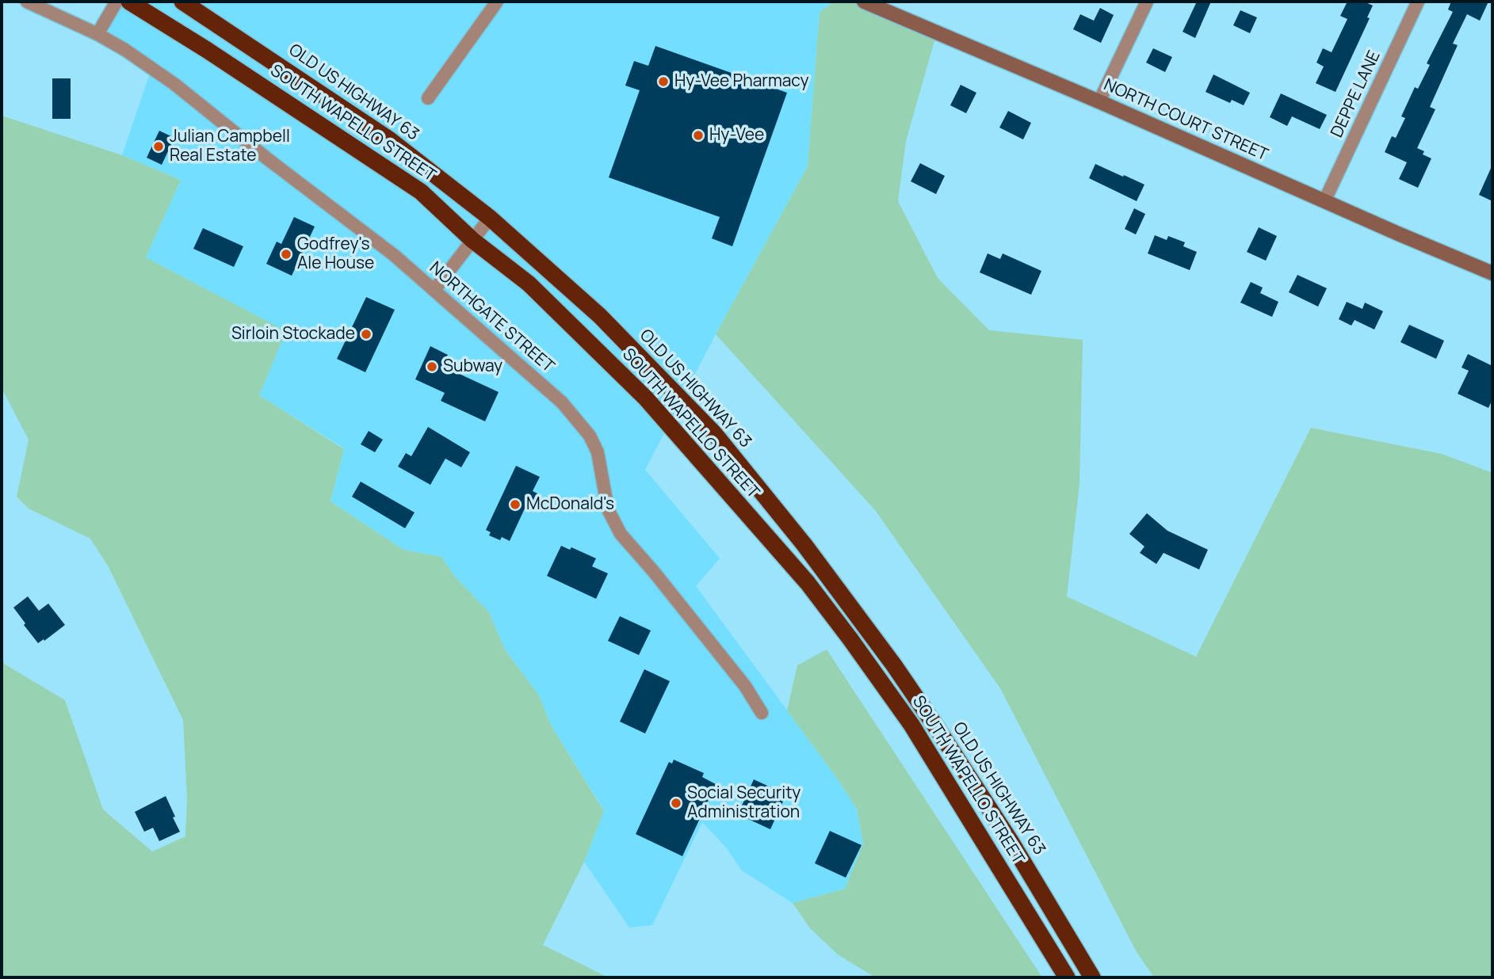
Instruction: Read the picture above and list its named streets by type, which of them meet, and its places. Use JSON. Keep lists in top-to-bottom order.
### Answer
{
  "streets": {
    "highway": ["OLD US HIGHWAY 63", "SOUTH WAPELLO STREET"],
    "main road": ["NORTH COURT STREET"],
    "street": ["DEPPE LANE", "NORTHGATE STREET"]
  },
  "crossings": [
    ["DEPPE LANE", "NORTH COURT STREET"]
  ],
  "places": [
    "Hy-Vee Pharmacy",
    "Hy-Vee",
    "Julian Campbell Real Estate",
    "Godfrey's Ale House",
    "Sirloin Stockade",
    "Subway",
    "McDonald's",
    "Social Security Administration"
  ]
}
